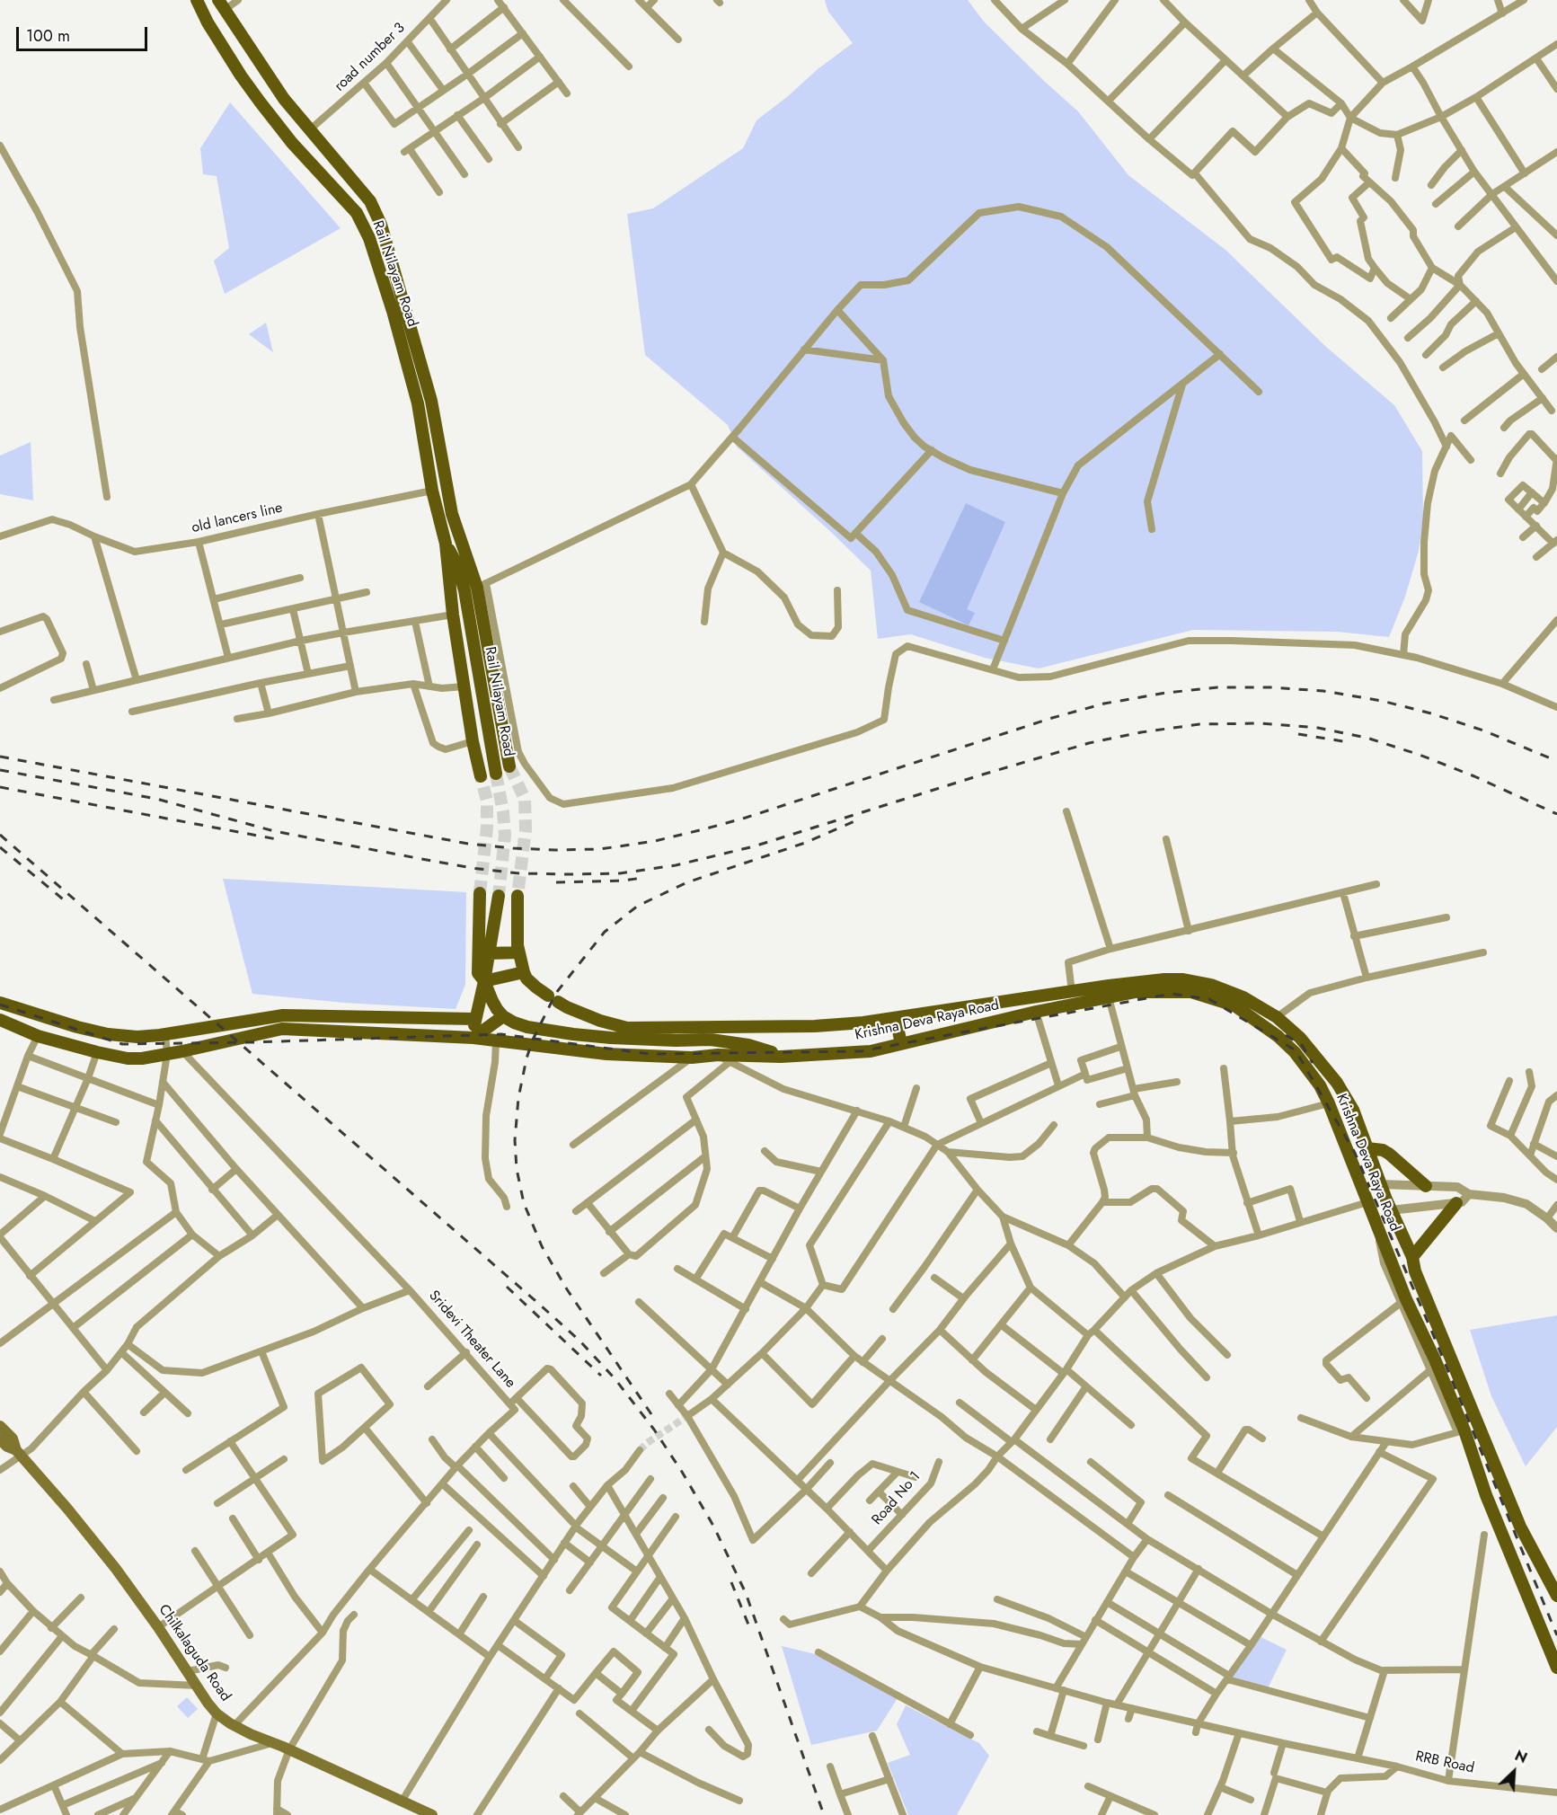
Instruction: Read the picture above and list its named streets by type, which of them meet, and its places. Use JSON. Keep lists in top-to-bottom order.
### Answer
{
  "streets": {
    "main road": ["Rail Nilayam Road", "Krishna Deva Raya Road", "Chilkalaguda Road"],
    "street": [
      "road number 3",
      "old lancers line",
      "Sridevi Theater Lane",
      "Road No 1",
      "RRB Road"
    ]
  },
  "crossings": [
    ["road number 3", "Rail Nilayam Road"],
    ["Rail Nilayam Road", "old lancers line"],
    ["Krishna Deva Raya Road", "Sridevi Theater Lane"],
    ["Sridevi Theater Lane", "Chilkalaguda Road"]
  ],
  "scale_bar": "100 m",
  "north": "top right"
}
